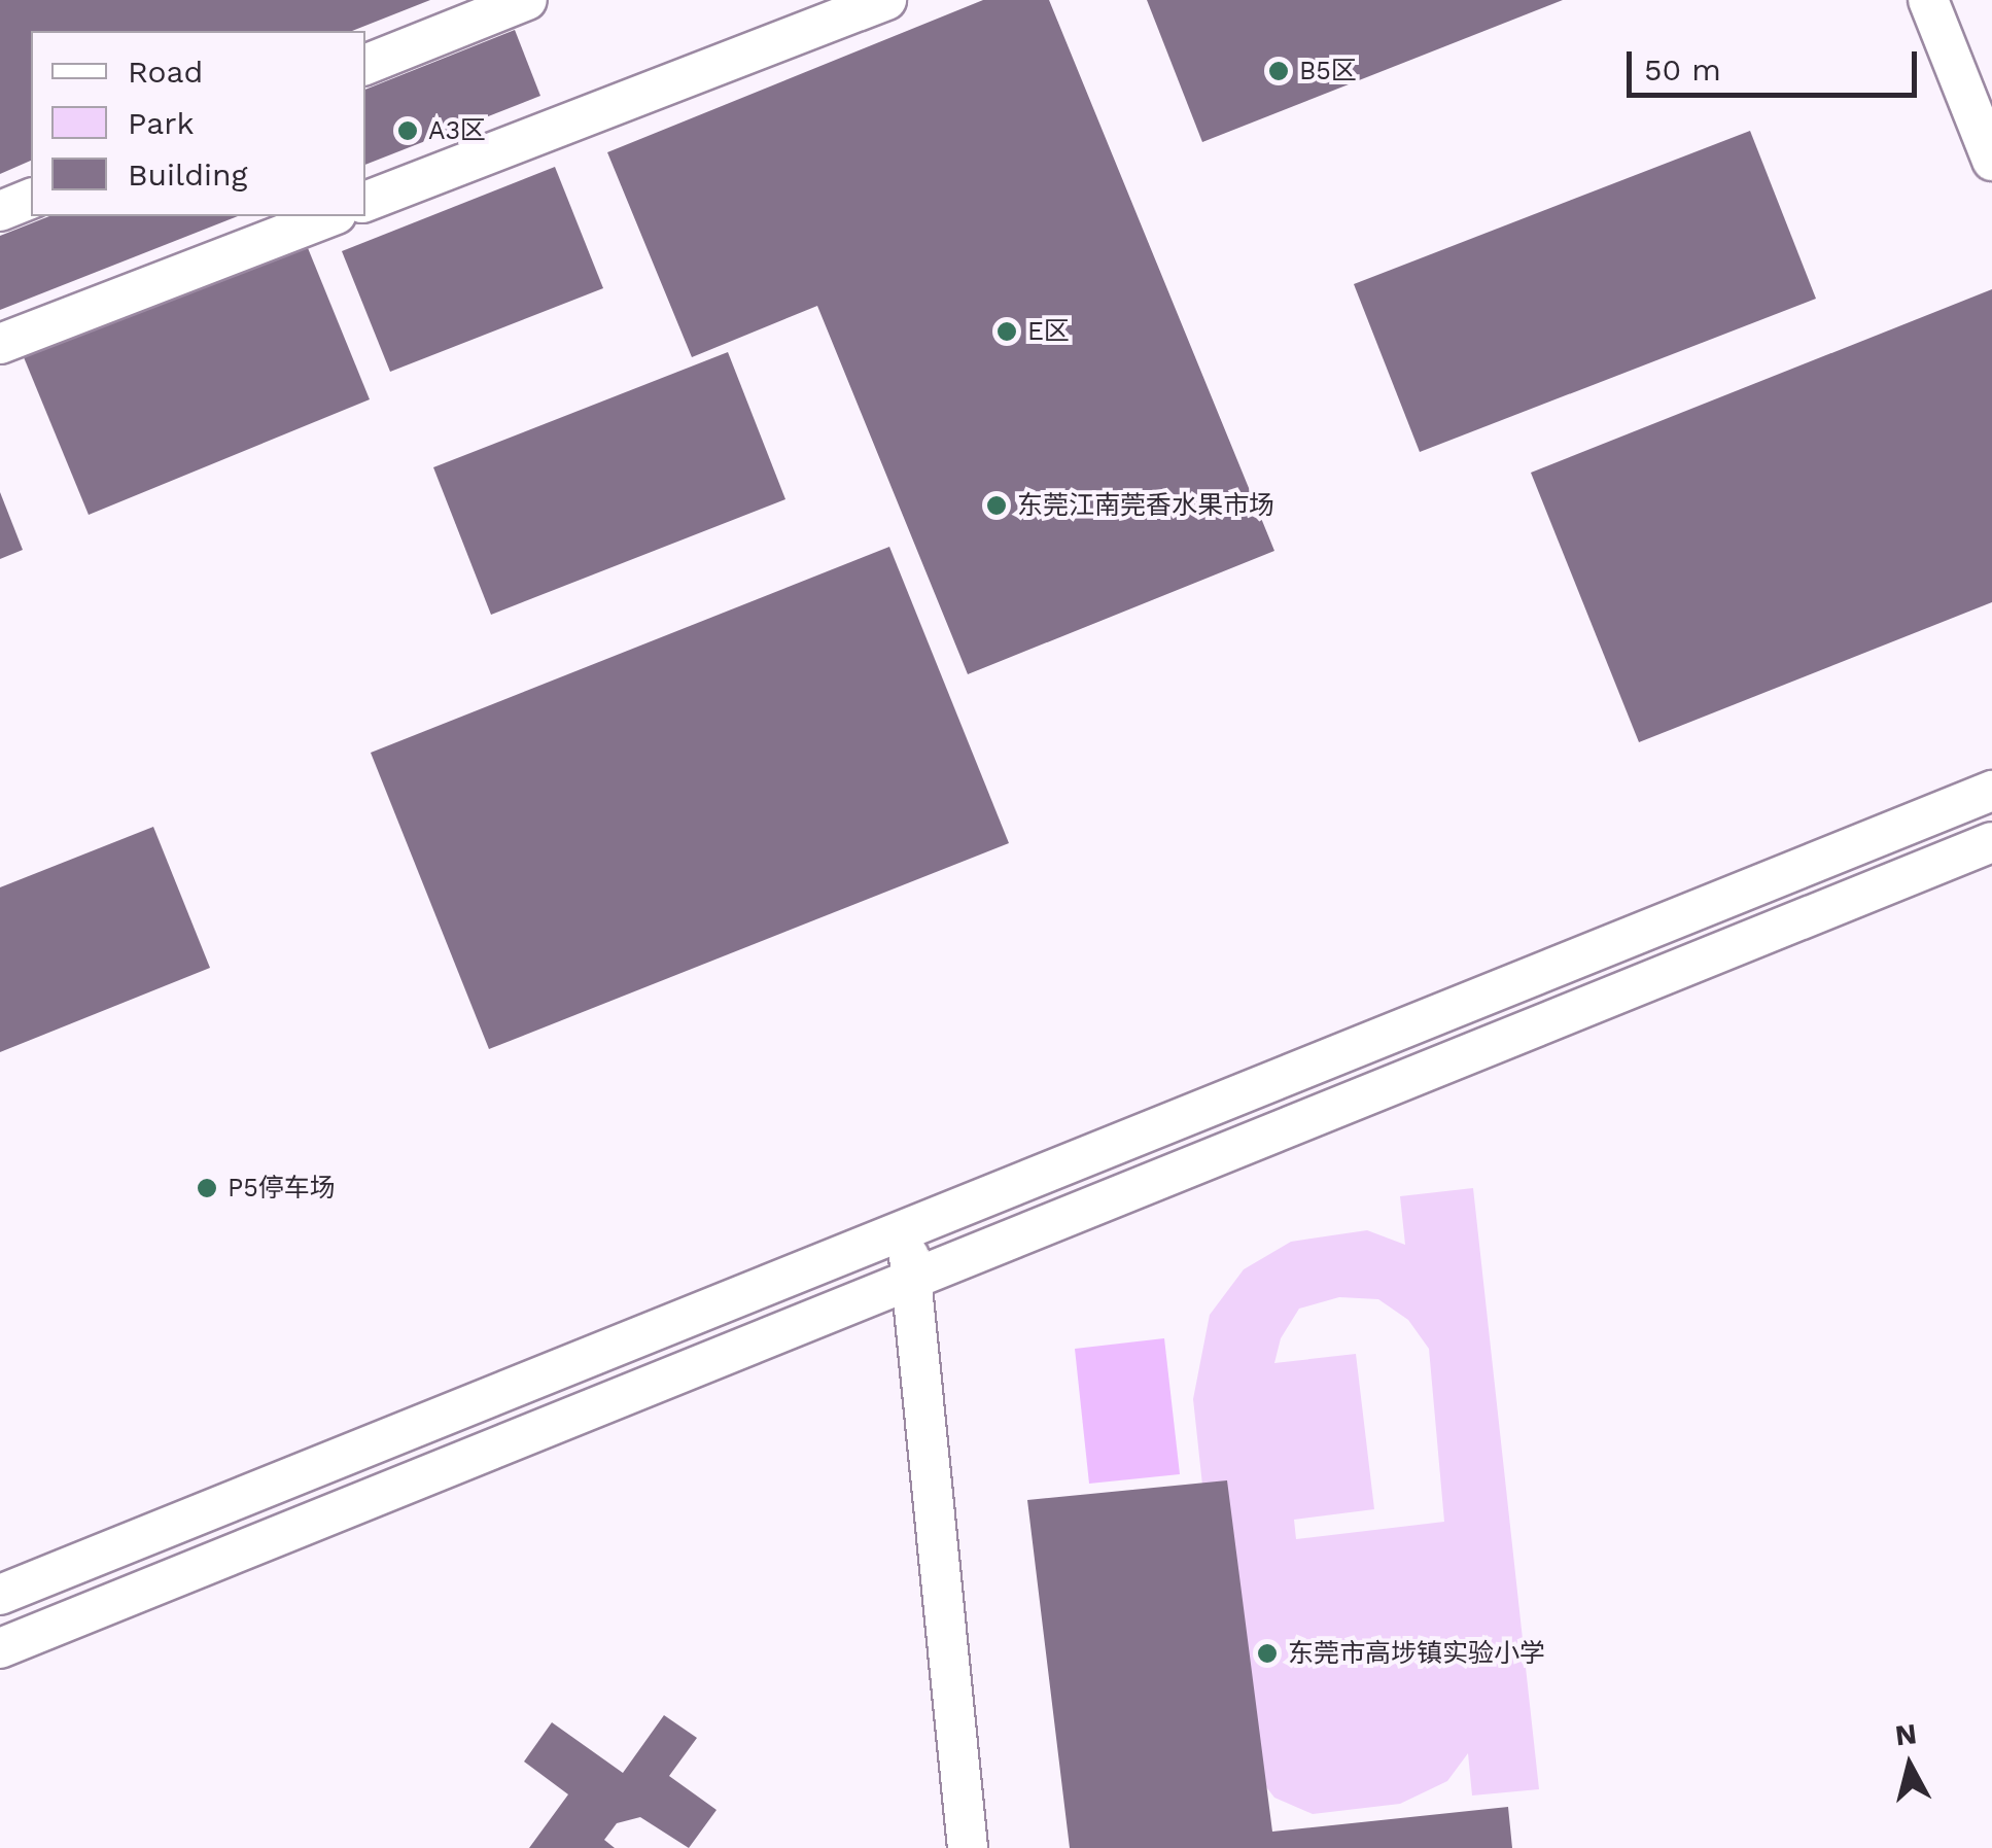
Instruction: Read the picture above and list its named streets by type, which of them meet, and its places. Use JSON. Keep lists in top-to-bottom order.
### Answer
{
  "places": [
    "B5区",
    "A3区",
    "E区",
    "东莞江南莞香水果市场",
    "P5停车场",
    "东莞市高埗镇实验小学"
  ],
  "legend": ["Road", "Park", "Building"],
  "scale_bar": "50 m",
  "north": "top"
}
